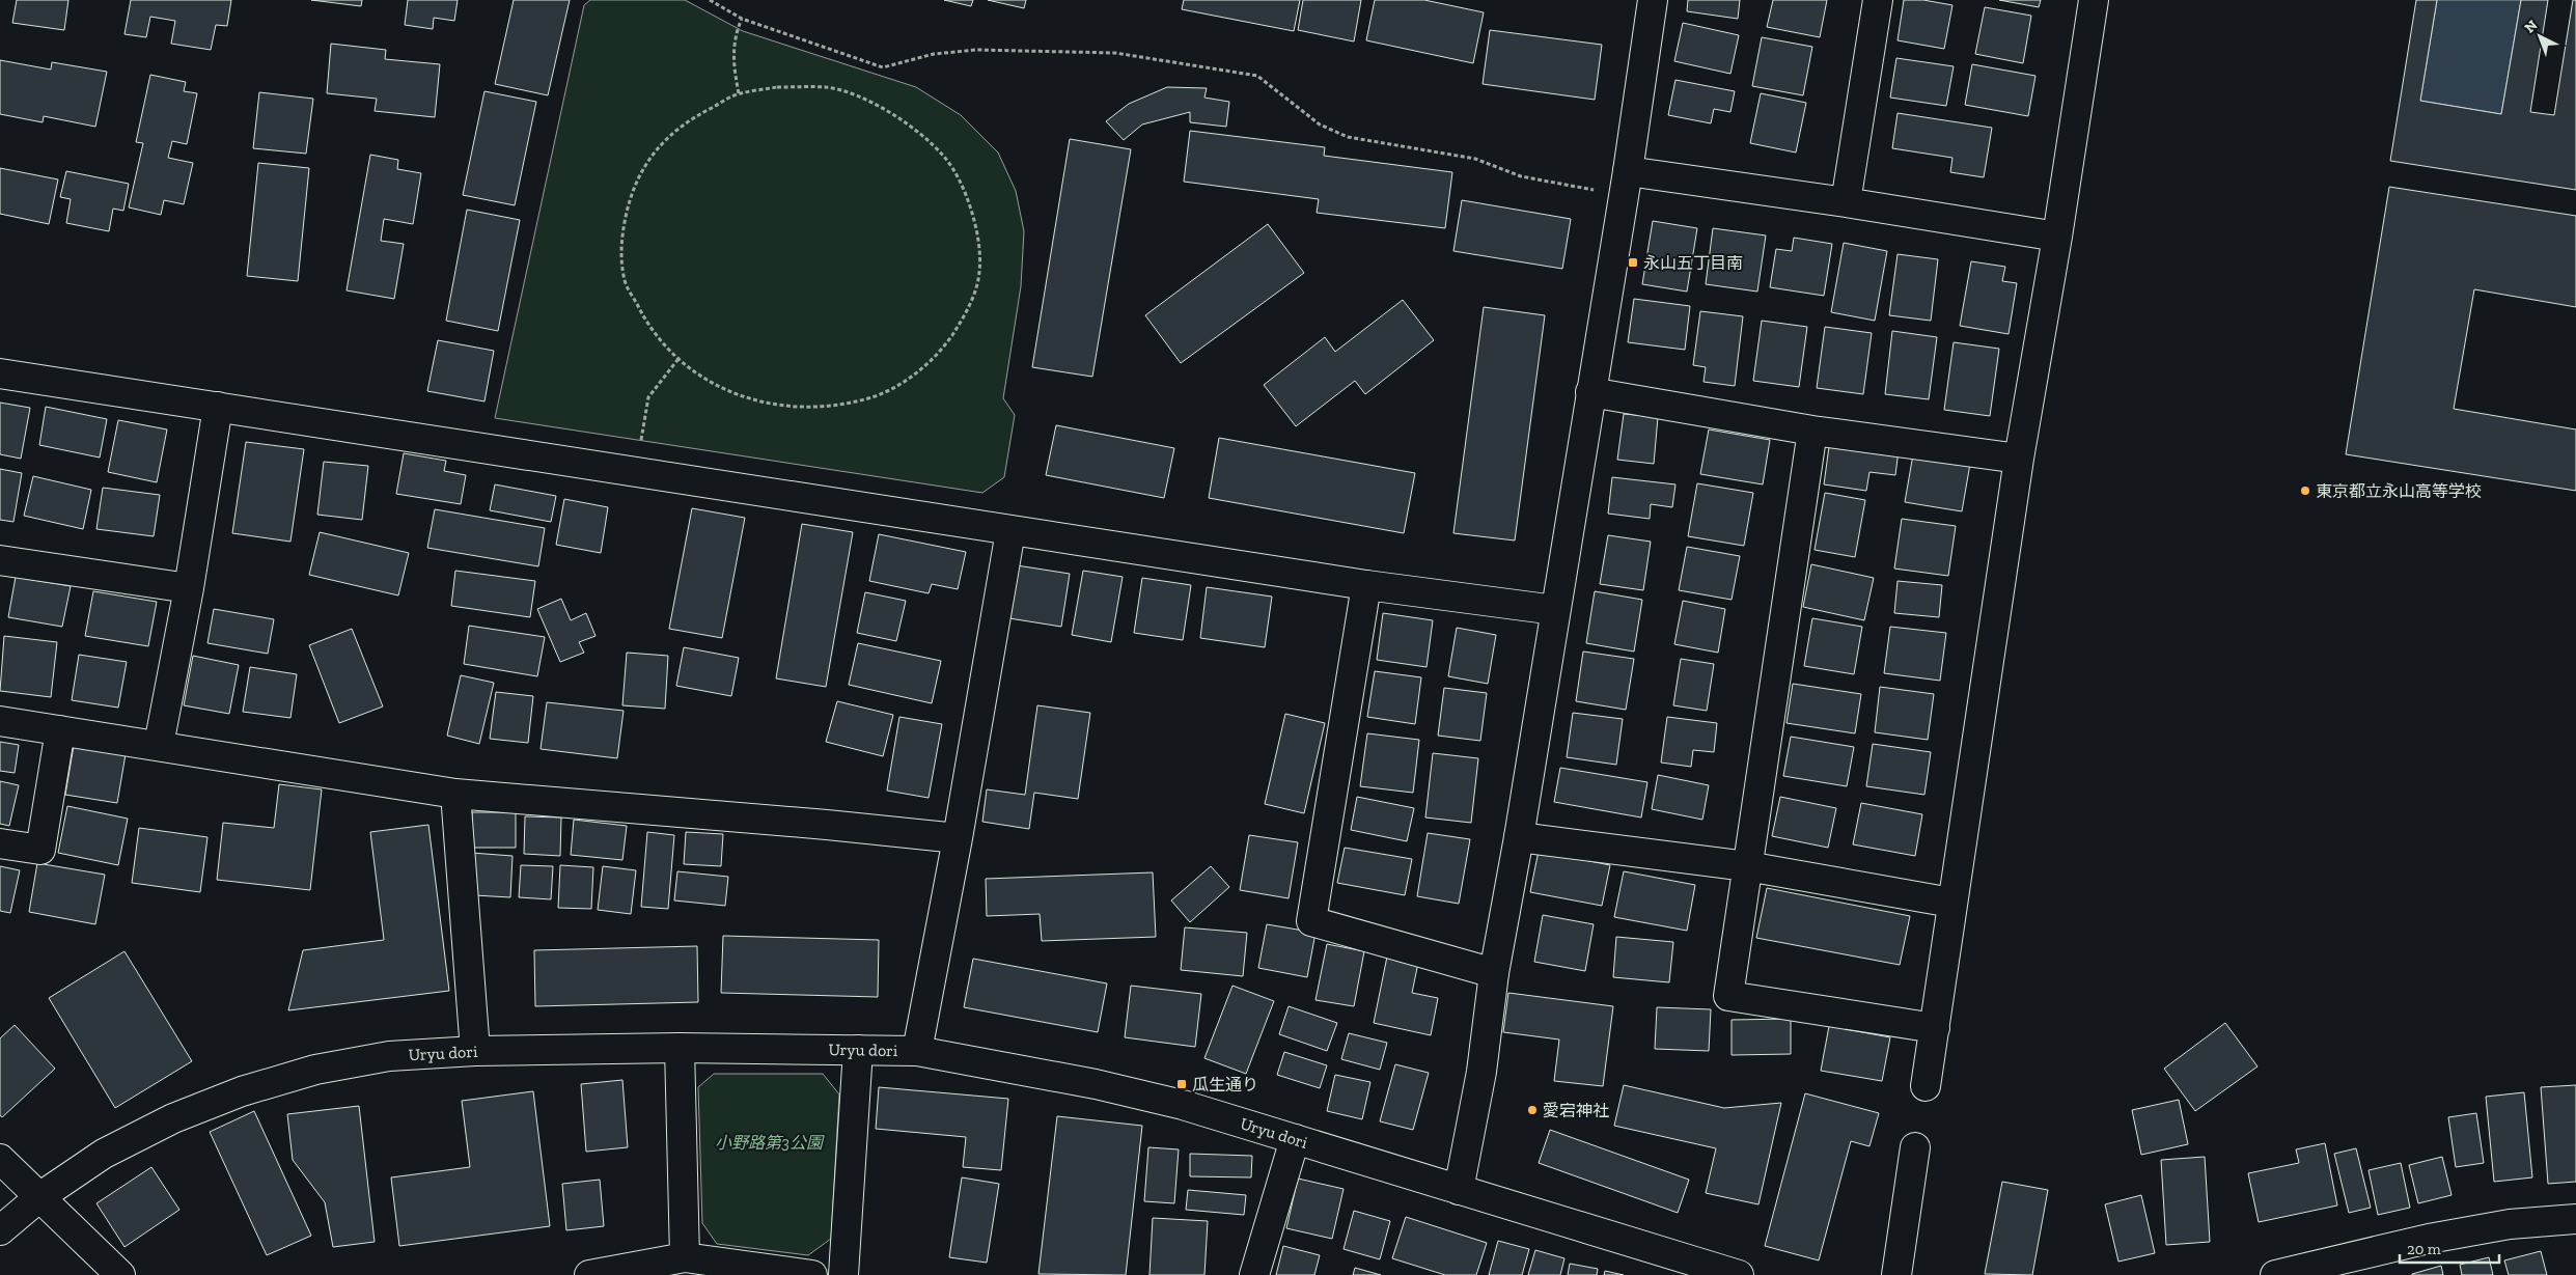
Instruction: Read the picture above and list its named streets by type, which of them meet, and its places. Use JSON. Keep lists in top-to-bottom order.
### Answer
{
  "streets": {
    "street": ["Uryu dori"]
  },
  "parks": ["小野路第3公園"],
  "places": {
    "transit": ["永山五丁目南", "瓜生通り"],
    "other": ["東京都立永山高等学校", "愛宕神社"]
  },
  "scale_bar": "20 m",
  "north": "top left"
}
